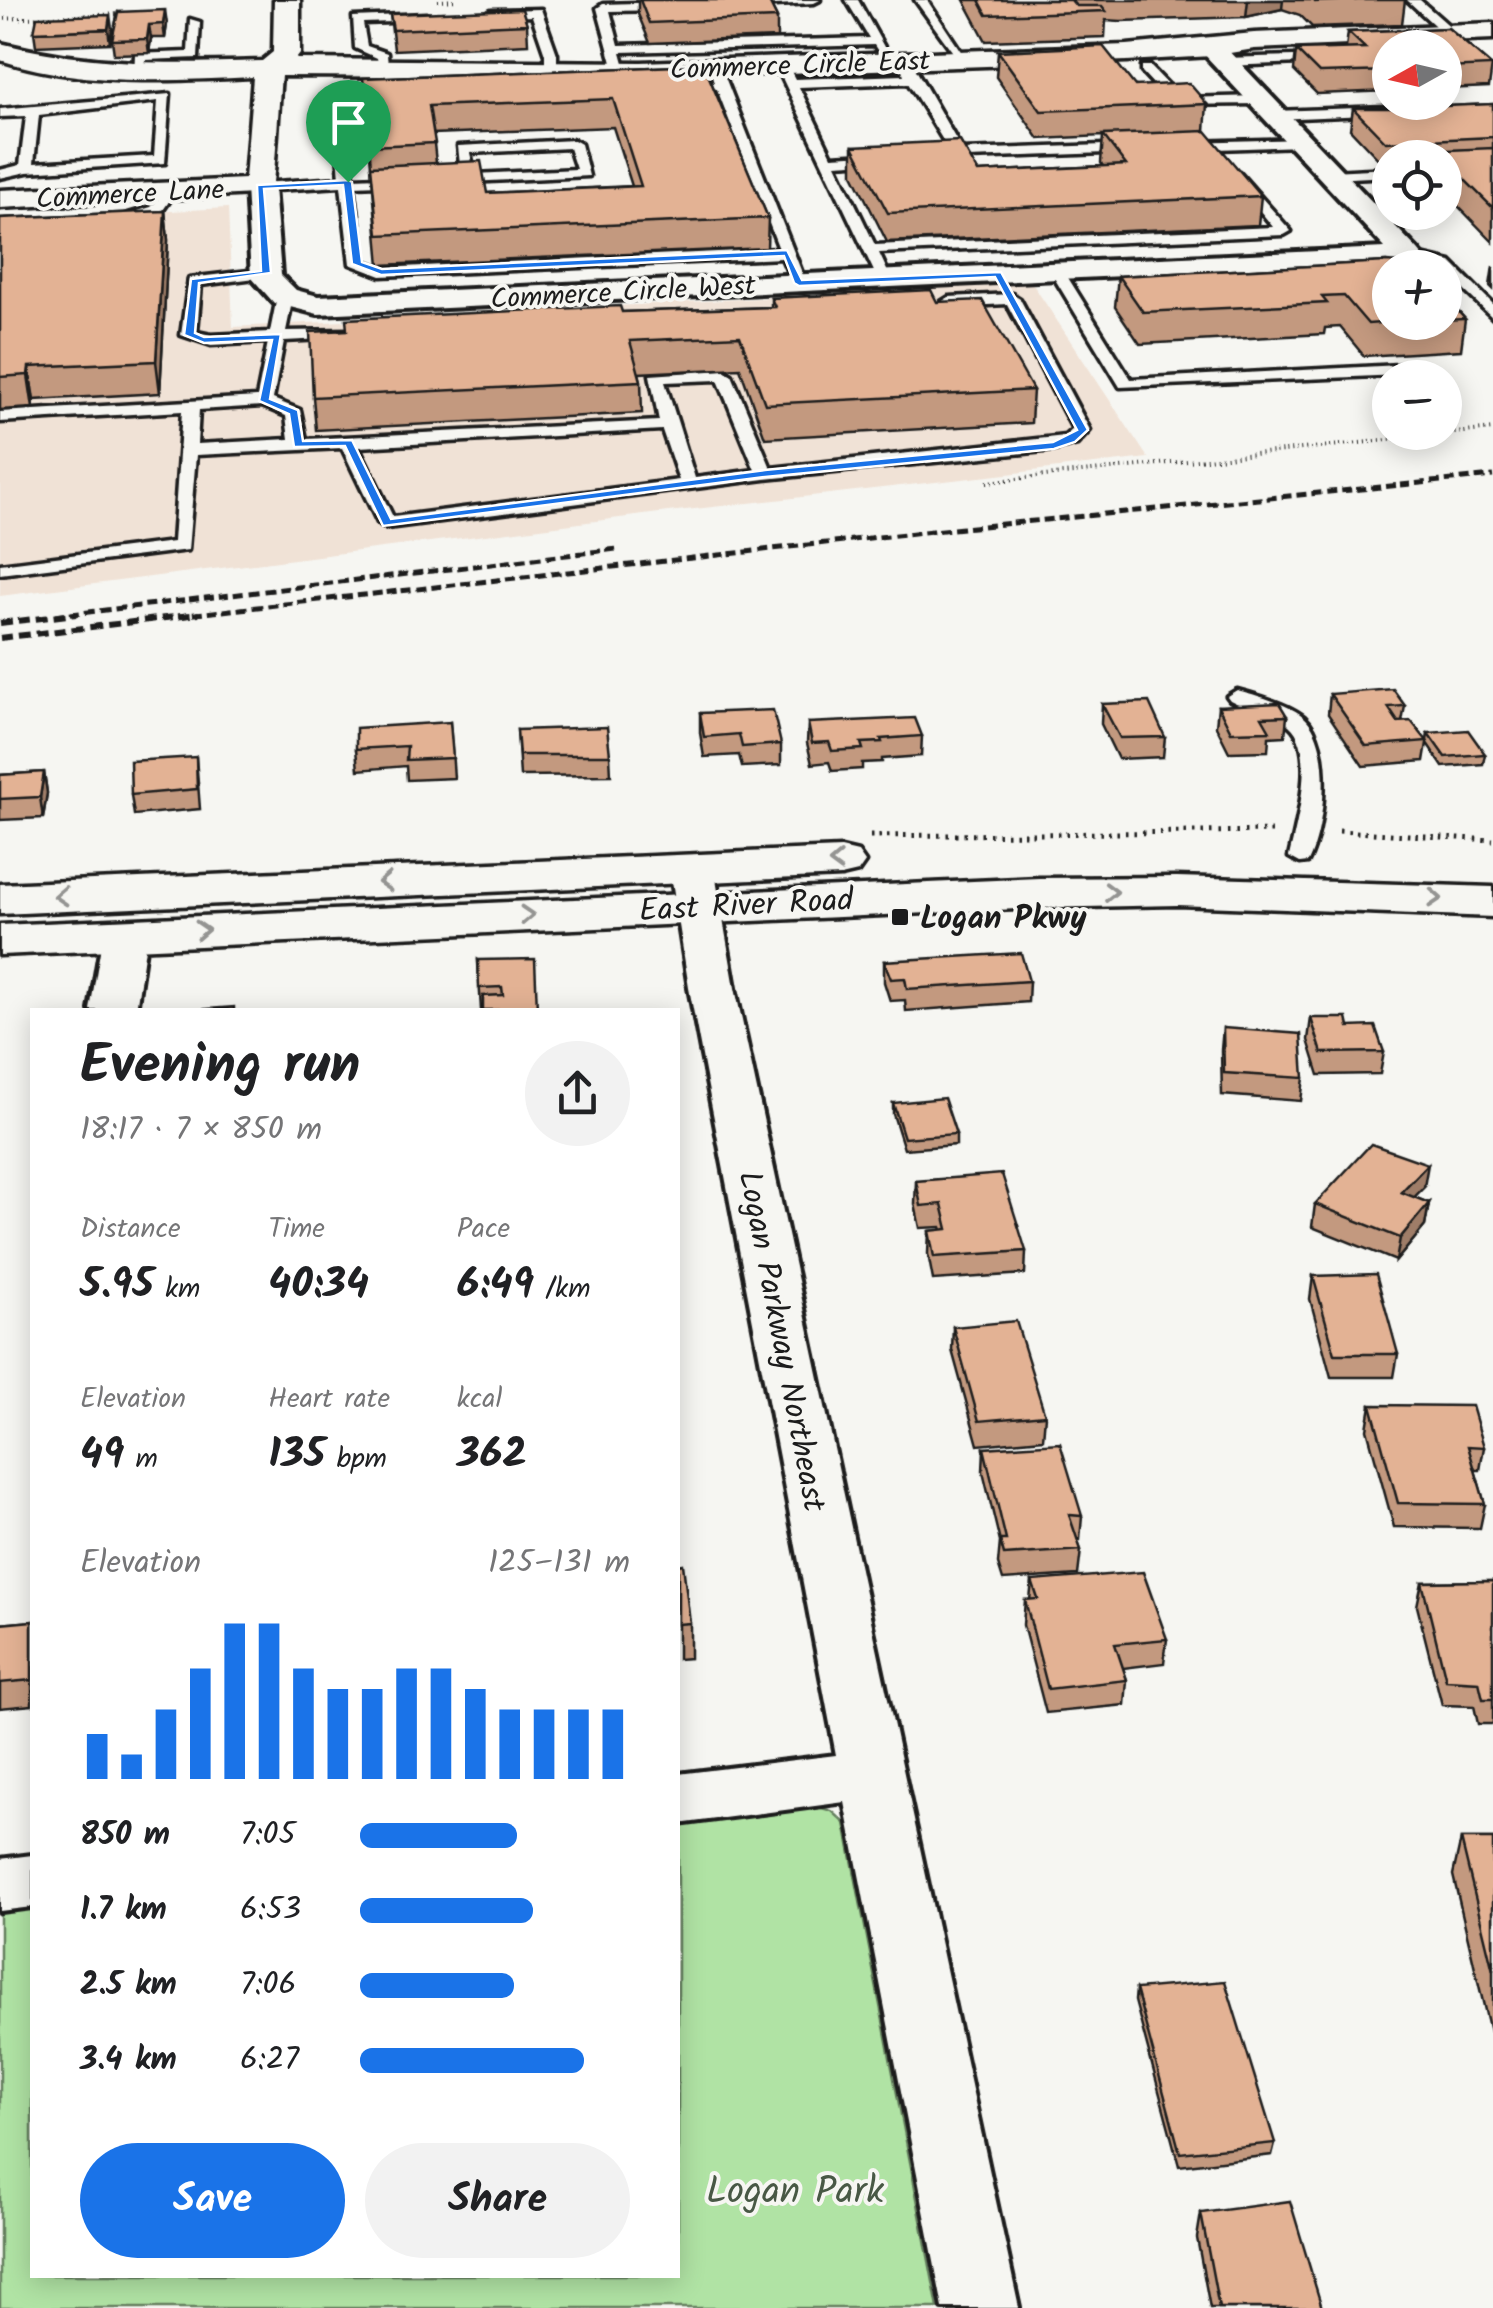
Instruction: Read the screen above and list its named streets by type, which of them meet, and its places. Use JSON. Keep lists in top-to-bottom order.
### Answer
{
  "streets": {
    "street": [
      "Commerce Circle East",
      "Commerce Lane",
      "Commerce Circle West",
      "East River Road",
      "Logan Parkway Northeast"
    ]
  },
  "crossings": [
    ["East River Road", "Logan Parkway Northeast"]
  ],
  "parks": ["Logan Park"],
  "places": {
    "transit": ["Logan Pkwy"]
  },
  "north": "left",
  "page": {
    "map_buttons": ["+", "−"],
    "heading": ["Evening run", "18:17 · 7 × 850 m"],
    "stats": [
      ["Distance", "5.95 km"],
      ["Time", "40:34"],
      ["Pace", "6:49 /km"],
      ["Elevation", "49 m"],
      ["Heart rate", "135 bpm"],
      ["kcal", "362"]
    ],
    "chart": ["Elevation", "125–131 m"],
    "list": [
      {
        "name": "850 m",
        "note": "7:05"
      },
      {
        "name": "1.7 km",
        "note": "6:53"
      },
      {
        "name": "2.5 km",
        "note": "7:06"
      },
      {
        "name": "3.4 km",
        "note": "6:27"
      }
    ],
    "buttons": ["Save", "Share"]
  }
}
